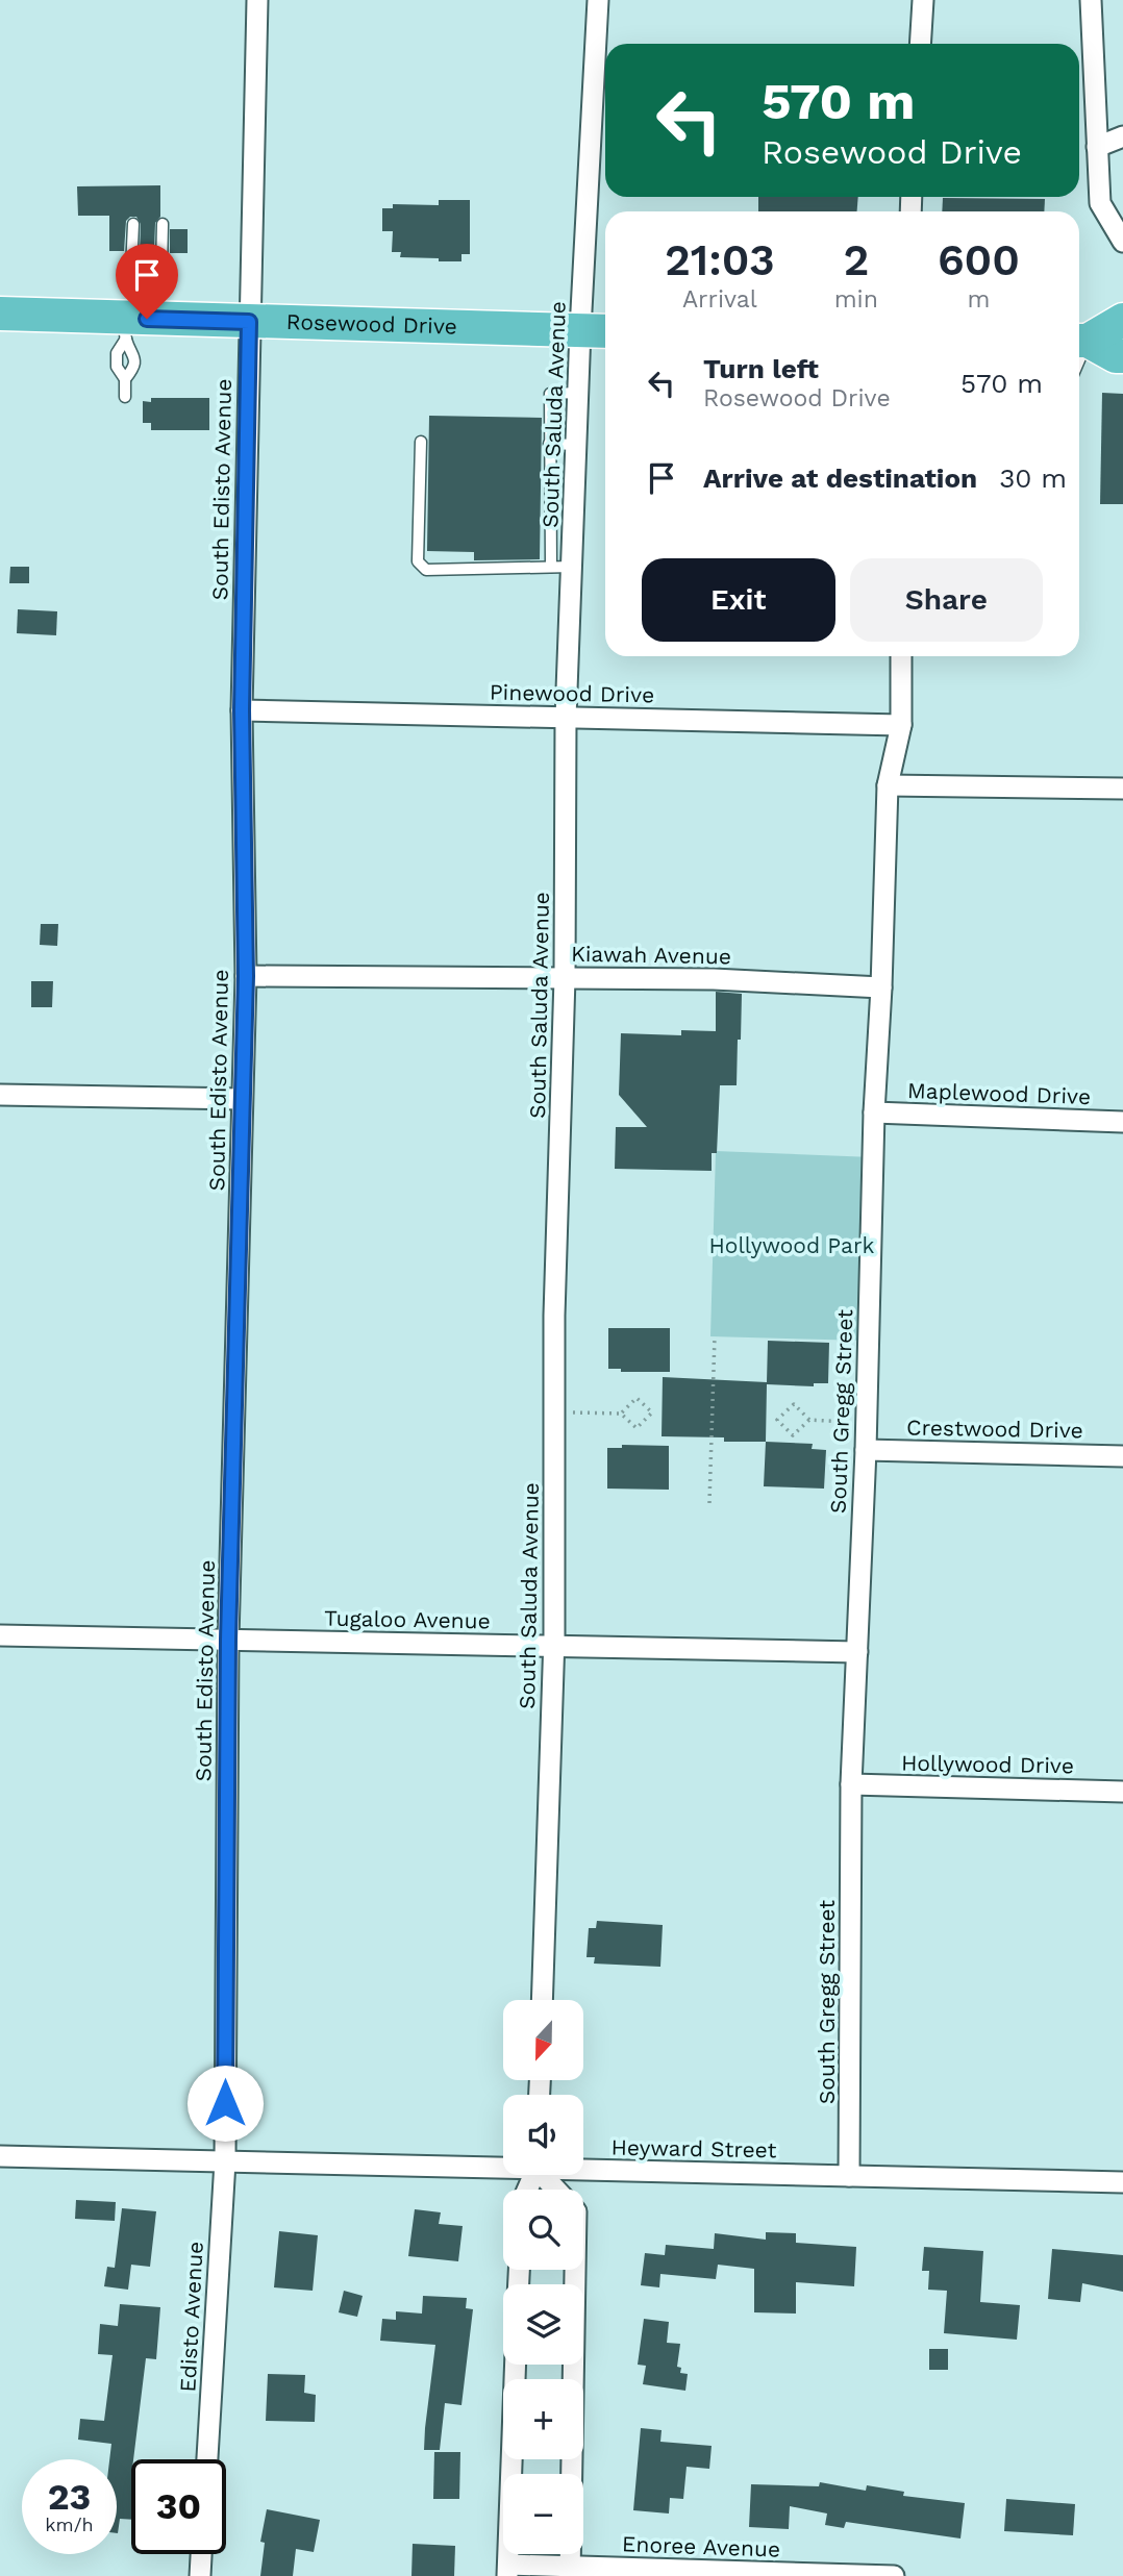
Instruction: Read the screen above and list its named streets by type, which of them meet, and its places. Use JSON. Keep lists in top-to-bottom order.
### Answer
{
  "streets": {
    "main road": ["Rosewood Drive"],
    "street": [
      "South Saluda Avenue",
      "South Edisto Avenue",
      "Pinewood Drive",
      "Kiawah Avenue",
      "Maplewood Drive",
      "South Gregg Street",
      "Crestwood Drive",
      "Tugaloo Avenue",
      "Hollywood Drive",
      "Heyward Street",
      "Edisto Avenue",
      "Enoree Avenue"
    ]
  },
  "crossings": [
    ["Rosewood Drive", "South Saluda Avenue"],
    ["Rosewood Drive", "South Edisto Avenue"],
    ["South Saluda Avenue", "Pinewood Drive"],
    ["South Saluda Avenue", "Kiawah Avenue"],
    ["South Saluda Avenue", "Tugaloo Avenue"],
    ["South Edisto Avenue", "Pinewood Drive"],
    ["South Edisto Avenue", "Kiawah Avenue"],
    ["South Edisto Avenue", "Tugaloo Avenue"],
    ["South Edisto Avenue", "Heyward Street"],
    ["South Edisto Avenue", "Edisto Avenue"],
    ["Pinewood Drive", "South Gregg Street"],
    ["Kiawah Avenue", "South Gregg Street"],
    ["Maplewood Drive", "South Gregg Street"],
    ["South Gregg Street", "Crestwood Drive"],
    ["South Gregg Street", "Tugaloo Avenue"],
    ["South Gregg Street", "Hollywood Drive"],
    ["South Gregg Street", "Heyward Street"],
    ["Heyward Street", "Edisto Avenue"]
  ],
  "parks": ["Hollywood Park"],
  "north": "bottom",
  "page": {
    "turn": ["570 m", "Rosewood Drive"],
    "eta": [
      "21:03",
      "Arrival",
      "2",
      "min",
      "600",
      "m"
    ],
    "list": [
      {
        "name": "Turn left",
        "note": "Rosewood Drive",
        "value": "570 m"
      },
      {
        "name": "Arrive at destination",
        "value": "30 m"
      }
    ],
    "buttons": ["Exit", "Share"],
    "map_buttons": ["+", "−"],
    "speed": "23 km/h",
    "limit": "30"
  }
}
